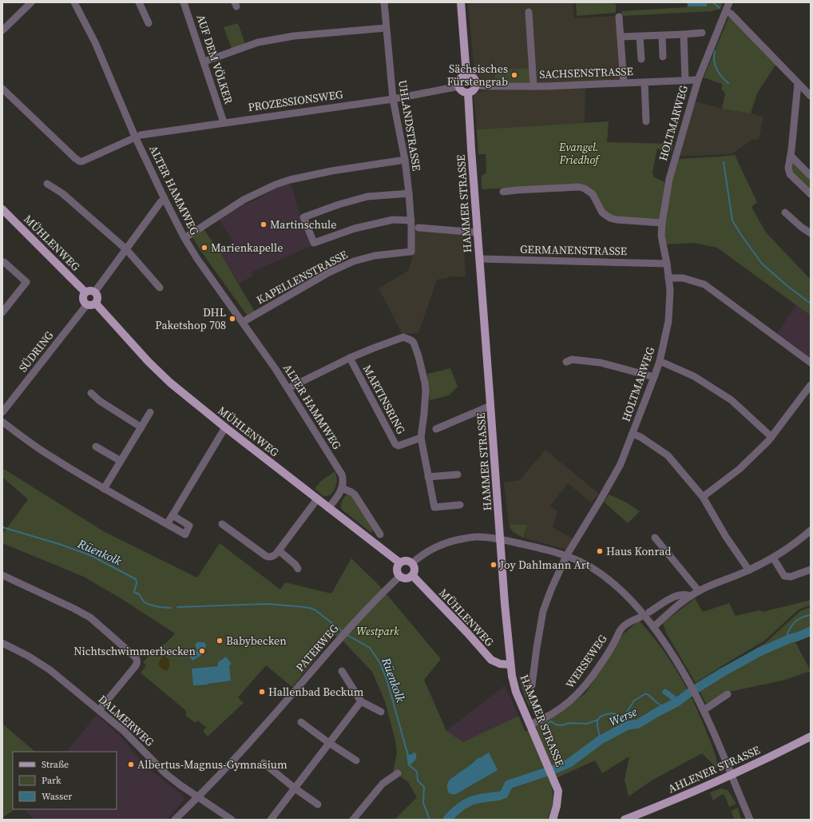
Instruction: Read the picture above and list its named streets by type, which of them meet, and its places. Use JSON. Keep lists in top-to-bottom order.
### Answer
{
  "streets": {
    "main road": ["HAMMER STRASSE", "MÜHLENWEG", "AHLENER STRASSE"],
    "street": [
      "AUF DEM VÖLKER",
      "SACHSENSTRASSE",
      "PROZESSIONSWEG",
      "HOLTMARWEG",
      "UHLANDSTRASSE",
      "ALTER HAMMWEG",
      "GERMANENSTRASSE",
      "KAPELLENSTRASSE",
      "SÜDRING",
      "MARTINSRING",
      "PATERWEG",
      "WERSEWEG",
      "DALMERWEG"
    ]
  },
  "crossings": [
    ["AUF DEM VÖLKER", "PROZESSIONSWEG"],
    ["SACHSENSTRASSE", "PROZESSIONSWEG"],
    ["SACHSENSTRASSE", "HOLTMARWEG"],
    ["SACHSENSTRASSE", "HAMMER STRASSE"],
    ["PROZESSIONSWEG", "UHLANDSTRASSE"],
    ["PROZESSIONSWEG", "ALTER HAMMWEG"],
    ["PROZESSIONSWEG", "HAMMER STRASSE"],
    ["HOLTMARWEG", "GERMANENSTRASSE"],
    ["UHLANDSTRASSE", "KAPELLENSTRASSE"],
    ["ALTER HAMMWEG", "KAPELLENSTRASSE"],
    ["ALTER HAMMWEG", "MARTINSRING"],
    ["HAMMER STRASSE", "MÜHLENWEG"],
    ["HAMMER STRASSE", "GERMANENSTRASSE"],
    ["HAMMER STRASSE", "WERSEWEG"],
    ["MÜHLENWEG", "SÜDRING"],
    ["MÜHLENWEG", "PATERWEG"],
    ["PATERWEG", "DALMERWEG"]
  ],
  "water": ["Rüenkolk", "Werse"],
  "parks": ["Evangel. Friedhof", "Westpark"],
  "places": [
    "Sächsisches Fürstengrab",
    "Martinschule",
    "Marienkapelle",
    "DHL Paketshop 708",
    "Haus Konrad",
    "Joy Dahlmann Art",
    "Babybecken",
    "Nichtschwimmerbecken",
    "Hallenbad Beckum",
    "Albertus-Magnus-Gymnasium"
  ],
  "legend": ["Straße", "Park", "Wasser"]
}
